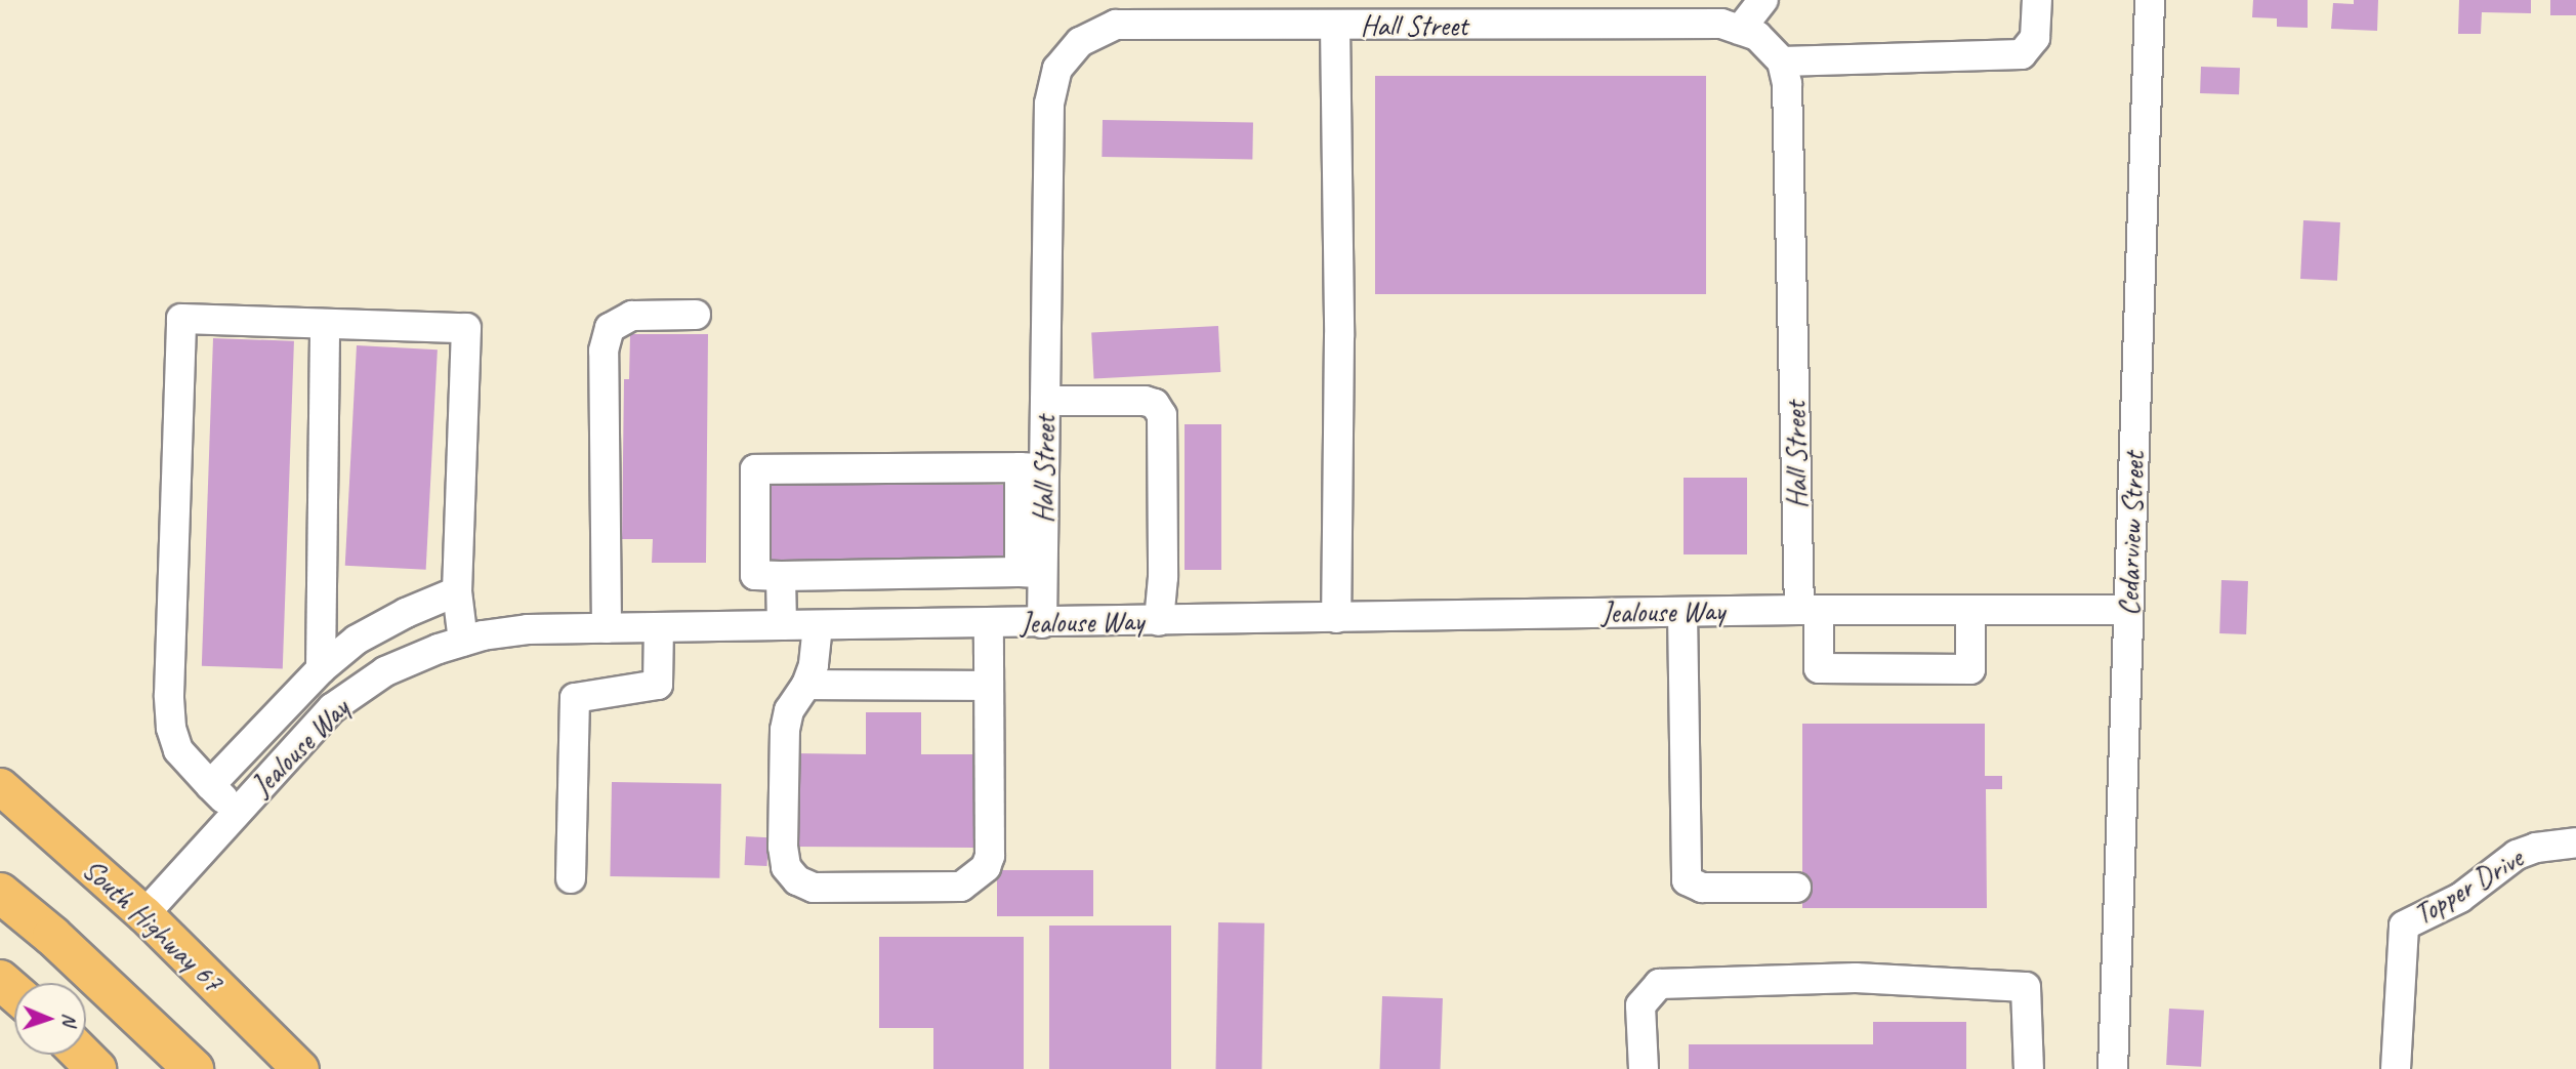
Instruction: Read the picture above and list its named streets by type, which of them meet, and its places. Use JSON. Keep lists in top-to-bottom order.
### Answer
{
  "streets": {
    "main road": ["South Highway 67"],
    "street": [
      "Hall Street",
      "Cedarview Street",
      "Jealouse Way",
      "Topper Drive"
    ]
  },
  "crossings": [
    ["Hall Street", "Jealouse Way"],
    ["Cedarview Street", "Jealouse Way"],
    ["Jealouse Way", "South Highway 67"]
  ],
  "north": "right"
}
